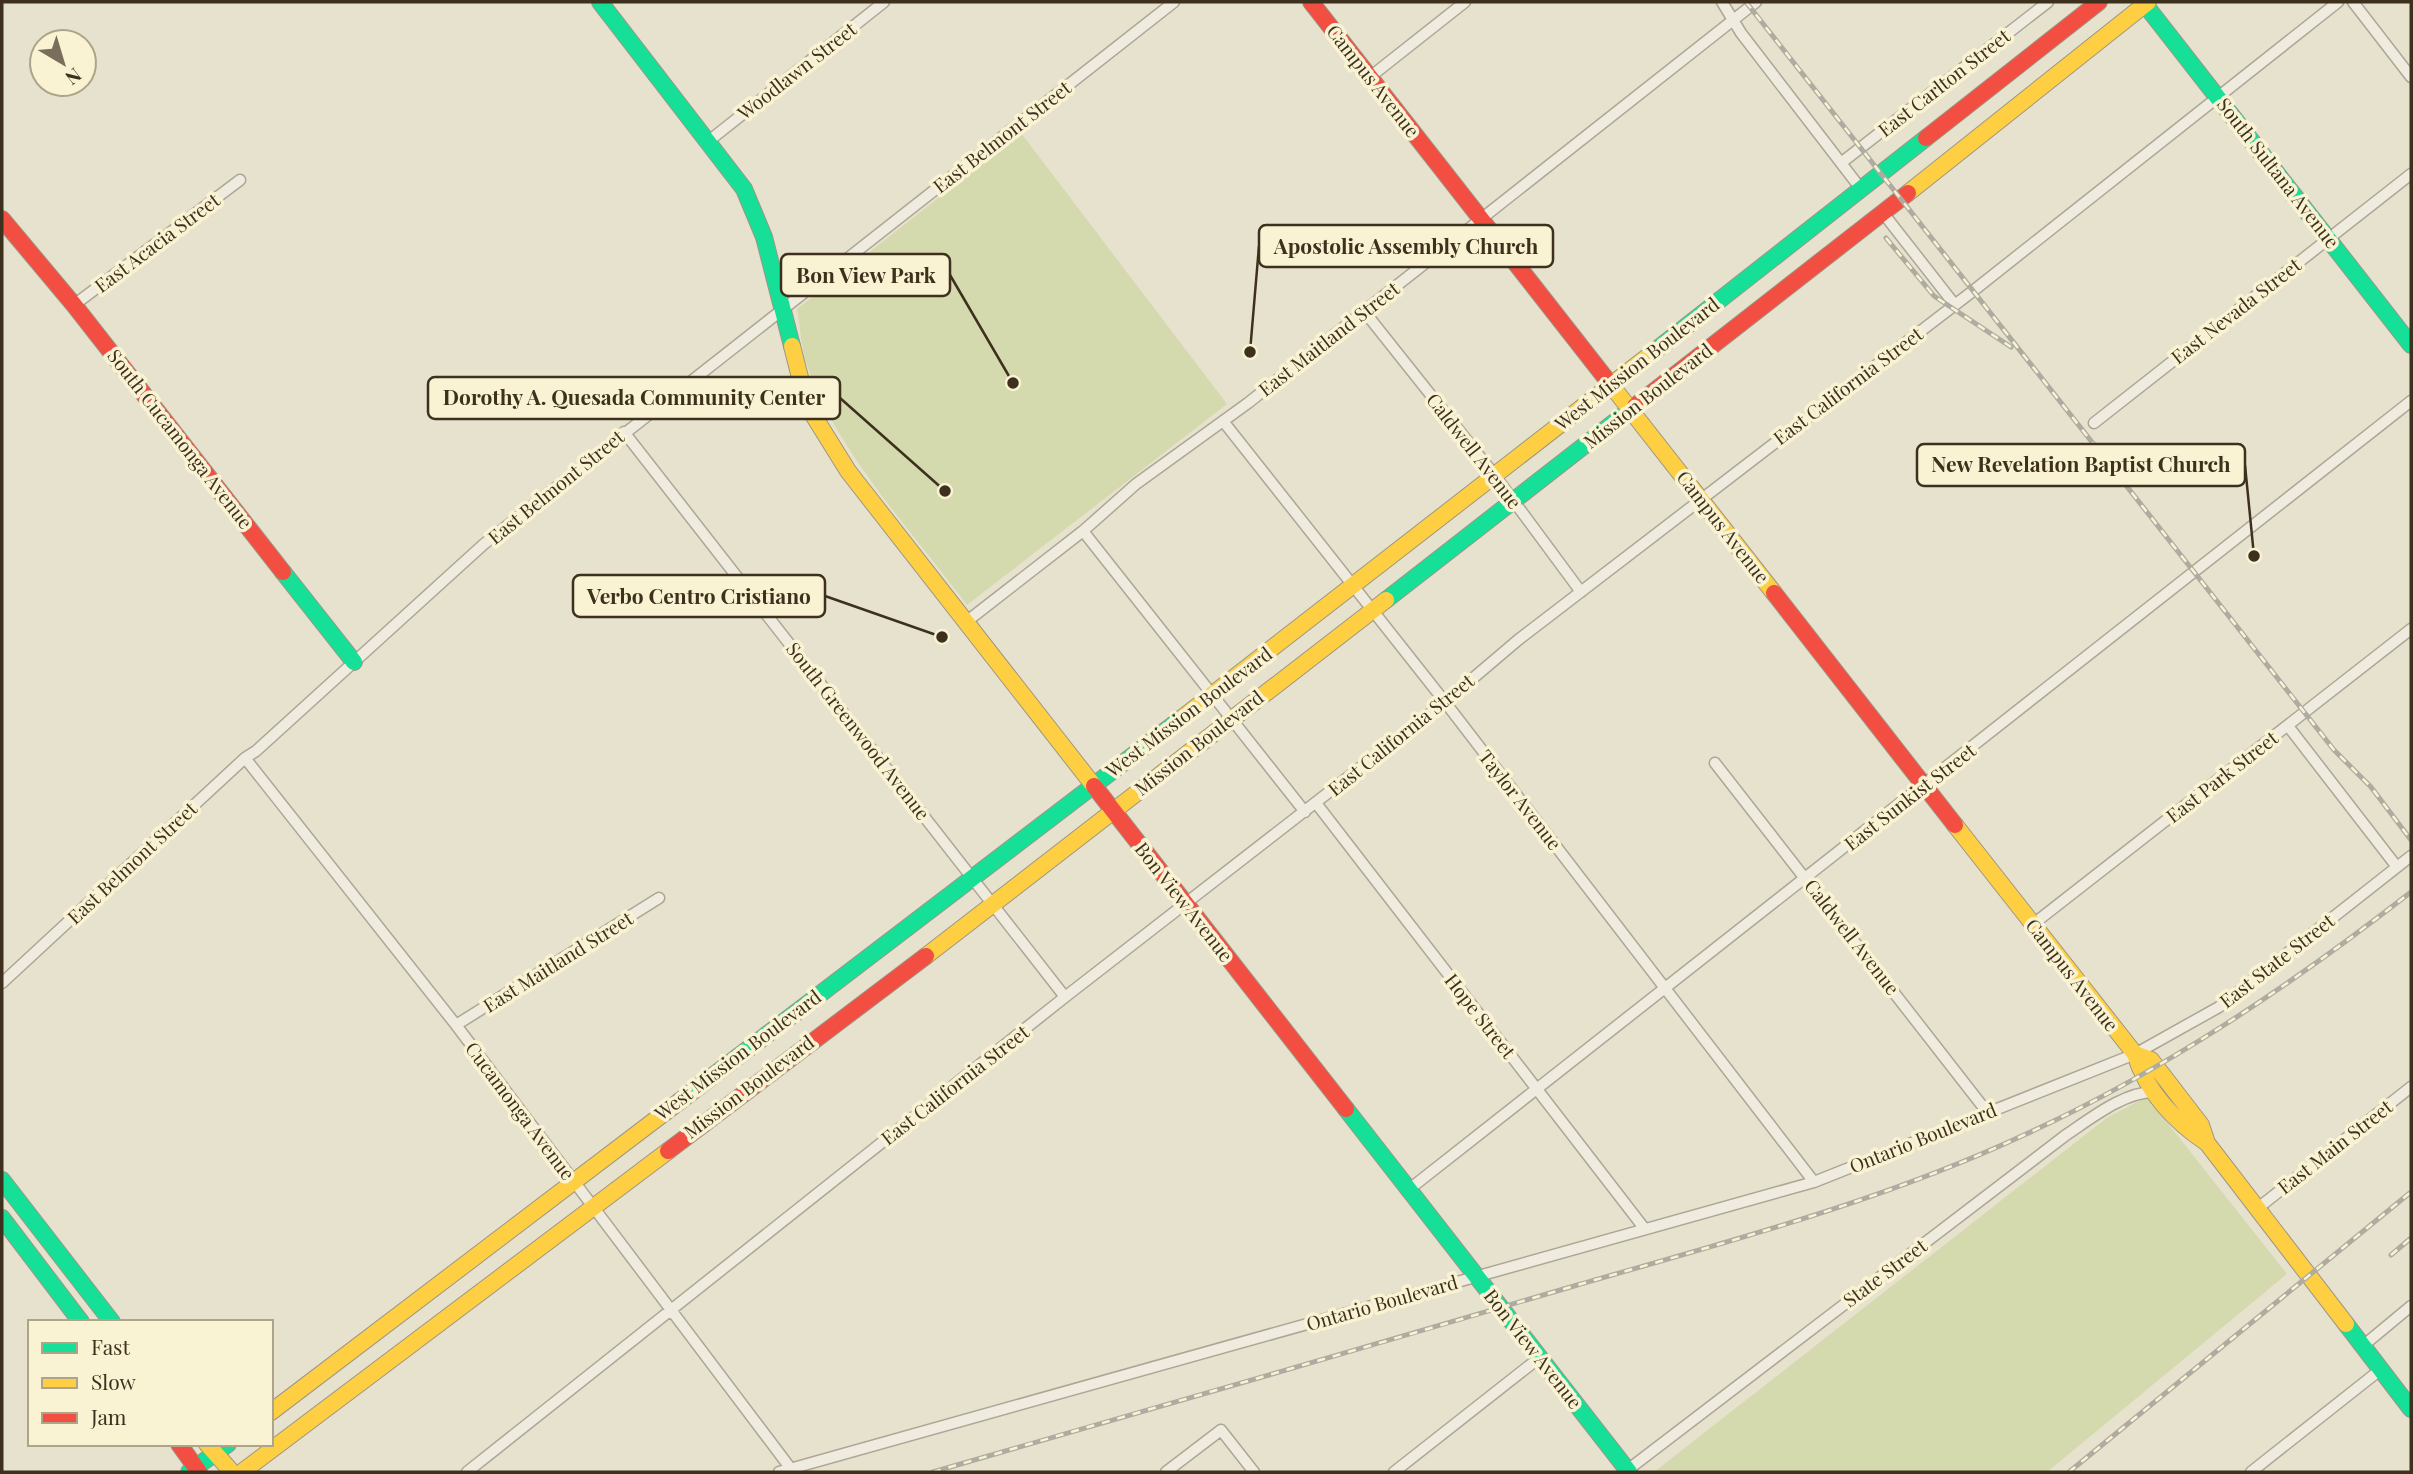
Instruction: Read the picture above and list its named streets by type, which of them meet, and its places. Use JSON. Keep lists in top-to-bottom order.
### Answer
{
  "streets": {
    "main road": [
      "Campus Avenue",
      "South Sultana Avenue",
      "West Mission Boulevard",
      "Mission Boulevard",
      "South Cucamonga Avenue",
      "Bon View Avenue"
    ],
    "street": [
      "Woodlawn Street",
      "East Carlton Street",
      "East Belmont Street",
      "East Acacia Street",
      "East Nevada Street",
      "East Maitland Street",
      "East California Street",
      "Caldwell Avenue",
      "South Greenwood Avenue",
      "East Park Street",
      "East Sunkist Street",
      "Taylor Avenue",
      "East State Street",
      "Hope Street",
      "Cucamonga Avenue",
      "Ontario Boulevard",
      "East Main Street",
      "State Street"
    ]
  },
  "crossings": [
    ["Woodlawn Street", "Bon View Avenue"],
    ["Campus Avenue", "East Maitland Street"],
    ["Campus Avenue", "West Mission Boulevard"],
    ["Campus Avenue", "East California Street"],
    ["Campus Avenue", "Mission Boulevard"],
    ["Campus Avenue", "East Park Street"],
    ["Campus Avenue", "East Sunkist Street"],
    ["Campus Avenue", "East State Street"],
    ["Campus Avenue", "Ontario Boulevard"],
    ["Campus Avenue", "East Main Street"],
    ["Campus Avenue", "State Street"],
    ["East Belmont Street", "South Cucamonga Avenue"],
    ["East Belmont Street", "South Greenwood Avenue"],
    ["East Belmont Street", "Bon View Avenue"],
    ["East Belmont Street", "Cucamonga Avenue"],
    ["South Sultana Avenue", "East Nevada Street"],
    ["South Sultana Avenue", "East California Street"],
    ["South Sultana Avenue", "Mission Boulevard"],
    ["East Acacia Street", "South Cucamonga Avenue"],
    ["East Maitland Street", "Caldwell Avenue"],
    ["East Maitland Street", "Taylor Avenue"],
    ["East Maitland Street", "Bon View Avenue"],
    ["East Maitland Street", "Cucamonga Avenue"],
    ["West Mission Boulevard", "Caldwell Avenue"],
    ["West Mission Boulevard", "South Greenwood Avenue"],
    ["West Mission Boulevard", "Taylor Avenue"],
    ["West Mission Boulevard", "Bon View Avenue"],
    ["West Mission Boulevard", "Cucamonga Avenue"],
    ["East California Street", "Caldwell Avenue"],
    ["East California Street", "South Greenwood Avenue"],
    ["East California Street", "Taylor Avenue"],
    ["East California Street", "Bon View Avenue"],
    ["East California Street", "Hope Street"],
    ["East California Street", "Cucamonga Avenue"],
    ["Mission Boulevard", "Caldwell Avenue"],
    ["Mission Boulevard", "South Greenwood Avenue"],
    ["Mission Boulevard", "Taylor Avenue"],
    ["Mission Boulevard", "Bon View Avenue"],
    ["Mission Boulevard", "Cucamonga Avenue"],
    ["Caldwell Avenue", "East Sunkist Street"],
    ["Caldwell Avenue", "Ontario Boulevard"],
    ["East Sunkist Street", "Taylor Avenue"],
    ["East Sunkist Street", "Bon View Avenue"],
    ["East Sunkist Street", "Hope Street"],
    ["Taylor Avenue", "Ontario Boulevard"],
    ["Bon View Avenue", "Ontario Boulevard"],
    ["Bon View Avenue", "State Street"],
    ["East State Street", "Ontario Boulevard"],
    ["Hope Street", "Ontario Boulevard"],
    ["Cucamonga Avenue", "Ontario Boulevard"]
  ],
  "places": [
    "Apostolic Assembly Church",
    "Bon View Park",
    "Dorothy A. Quesada Community Center",
    "New Revelation Baptist Church",
    "Verbo Centro Cristiano"
  ],
  "legend": ["Fast", "Slow", "Jam"],
  "north": "bottom right"
}
